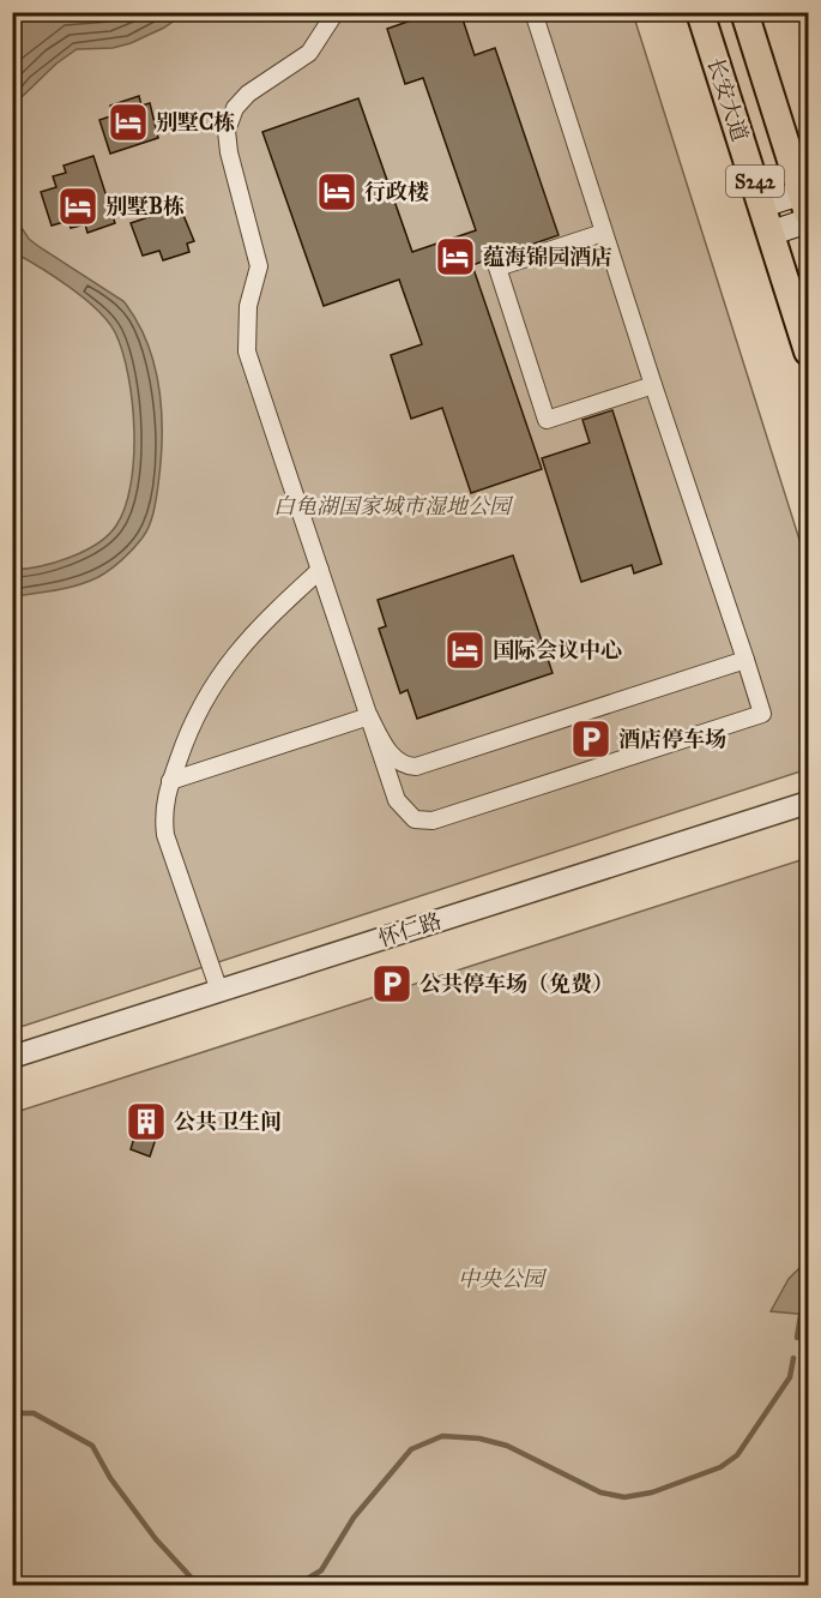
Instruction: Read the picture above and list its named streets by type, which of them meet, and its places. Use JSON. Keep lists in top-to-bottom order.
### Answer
{
  "streets": {
    "main road": ["长安大道", "S242"],
    "street": ["怀仁路"]
  },
  "parks": ["白龟湖国家城市湿地公园", "中央公园"],
  "places": {
    "hotel": [
      "别墅C栋",
      "行政楼",
      "别墅B栋",
      "蕴海锦园酒店",
      "国际会议中心"
    ],
    "parking": ["酒店停车场", "公共停车场（免费）"],
    "building": ["公共卫生间"]
  }
}
